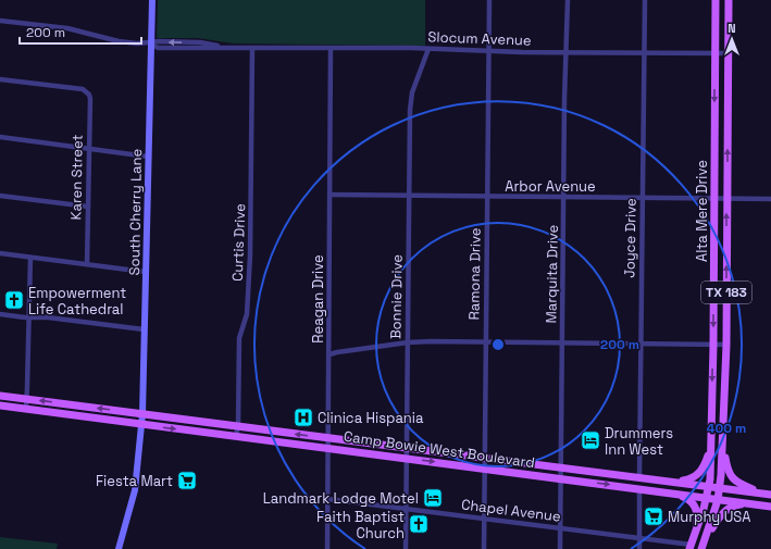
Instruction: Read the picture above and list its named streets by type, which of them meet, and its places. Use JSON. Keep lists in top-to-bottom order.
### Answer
{
  "streets": {
    "main road": ["Alta Mere Drive", "TX 183", "Camp Bowie West Boulevard"],
    "street": [
      "Slocum Avenue",
      "Karen Street",
      "Arbor Avenue",
      "South Cherry Lane",
      "Joyce Drive",
      "Curtis Drive",
      "Ramona Drive",
      "Marquita Drive",
      "Bonnie Drive",
      "Reagan Drive",
      "Chapel Avenue"
    ]
  },
  "crossings": [
    ["Slocum Avenue", "Alta Mere Drive"],
    ["Slocum Avenue", "South Cherry Lane"],
    ["Slocum Avenue", "Joyce Drive"],
    ["Slocum Avenue", "Curtis Drive"],
    ["Slocum Avenue", "Ramona Drive"],
    ["Slocum Avenue", "Marquita Drive"],
    ["Slocum Avenue", "Bonnie Drive"],
    ["Slocum Avenue", "Reagan Drive"],
    ["Arbor Avenue", "Alta Mere Drive"],
    ["Arbor Avenue", "Joyce Drive"],
    ["Arbor Avenue", "Ramona Drive"],
    ["Arbor Avenue", "Marquita Drive"],
    ["Arbor Avenue", "Bonnie Drive"],
    ["Arbor Avenue", "Reagan Drive"],
    ["Alta Mere Drive", "Camp Bowie West Boulevard"],
    ["Alta Mere Drive", "Chapel Avenue"],
    ["South Cherry Lane", "Camp Bowie West Boulevard"],
    ["Joyce Drive", "Camp Bowie West Boulevard"],
    ["Curtis Drive", "Camp Bowie West Boulevard"],
    ["Ramona Drive", "Camp Bowie West Boulevard"],
    ["Ramona Drive", "Chapel Avenue"],
    ["Marquita Drive", "Camp Bowie West Boulevard"],
    ["Marquita Drive", "Chapel Avenue"],
    ["Bonnie Drive", "Camp Bowie West Boulevard"],
    ["Bonnie Drive", "Chapel Avenue"],
    ["Reagan Drive", "Camp Bowie West Boulevard"],
    ["Reagan Drive", "Chapel Avenue"]
  ],
  "places": {
    "church": ["Empowerment Life Cathedral", "Faith Baptist Church"],
    "hospital": ["Clinica Hispania"],
    "hotel": ["Drummers Inn West", "Landmark Lodge Motel"],
    "supermarket": ["Fiesta Mart", "Murphy USA"]
  },
  "scale_bar": "200 m",
  "north": "top",
  "rings": ["200 m", "400 m"]
}
